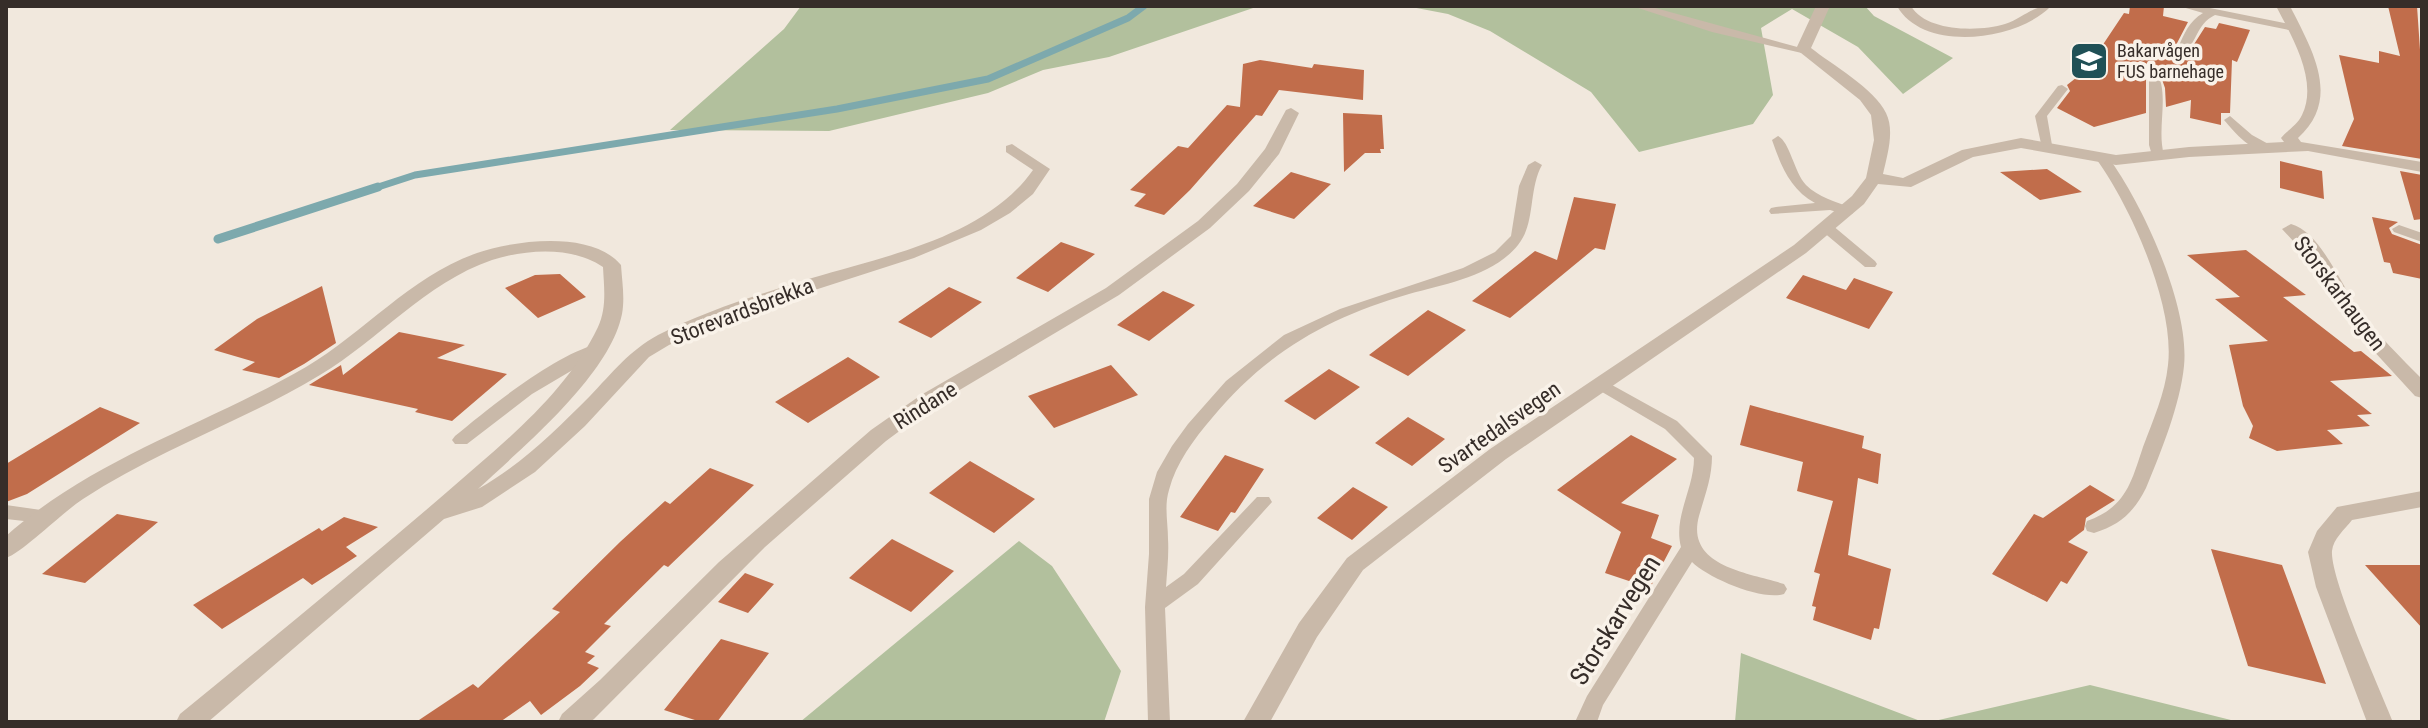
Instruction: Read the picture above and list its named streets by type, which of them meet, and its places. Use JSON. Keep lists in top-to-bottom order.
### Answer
{
  "streets": {
    "street": [
      "Storskarhaugen",
      "Storevardsbrekka",
      "Rindane",
      "Svartedalsvegen"
    ],
    "lane": ["Storskarvegen"]
  },
  "crossings": [
    ["Svartedalsvegen", "Storskarvegen"]
  ],
  "places": {
    "school or university": ["Bakarvågen FUS barnehage"]
  }
}
